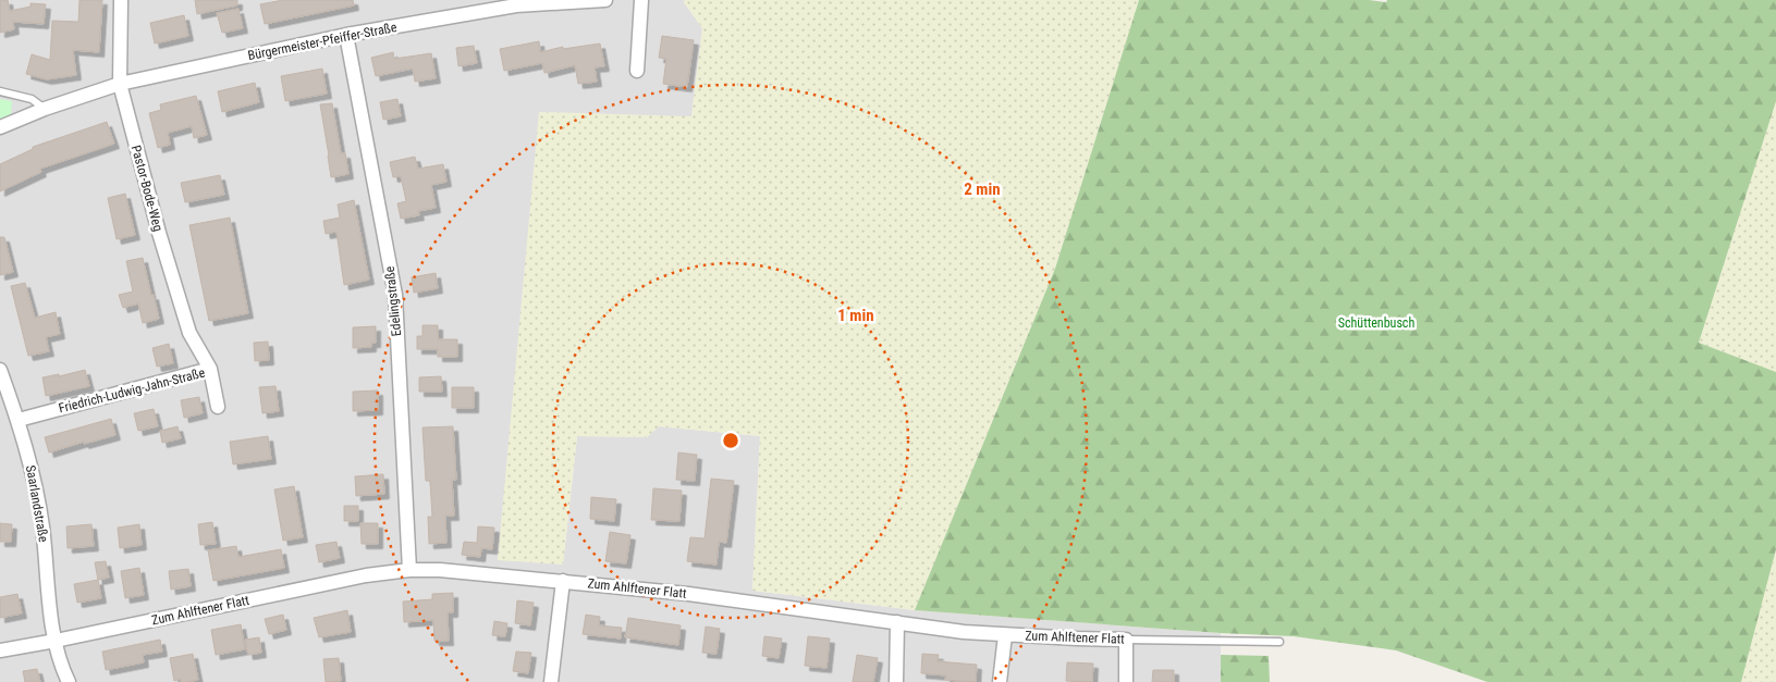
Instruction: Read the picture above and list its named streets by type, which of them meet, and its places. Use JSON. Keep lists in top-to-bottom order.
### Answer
{
  "streets": {
    "street": [
      "Bürgermeister-Pfeiffer-Straße",
      "Pastor-Bode-Weg",
      "Edelingstraße",
      "Friedrich-Ludwig-Jahn-Straße",
      "Saarlandstraße",
      "Zum Ahlftener Flatt"
    ]
  },
  "crossings": [
    ["Bürgermeister-Pfeiffer-Straße", "Pastor-Bode-Weg"],
    ["Bürgermeister-Pfeiffer-Straße", "Edelingstraße"],
    ["Pastor-Bode-Weg", "Friedrich-Ludwig-Jahn-Straße"],
    ["Edelingstraße", "Zum Ahlftener Flatt"],
    ["Friedrich-Ludwig-Jahn-Straße", "Saarlandstraße"],
    ["Saarlandstraße", "Zum Ahlftener Flatt"]
  ],
  "parks": ["Schüttenbusch"],
  "rings": ["2 min", "1 min"]
}
